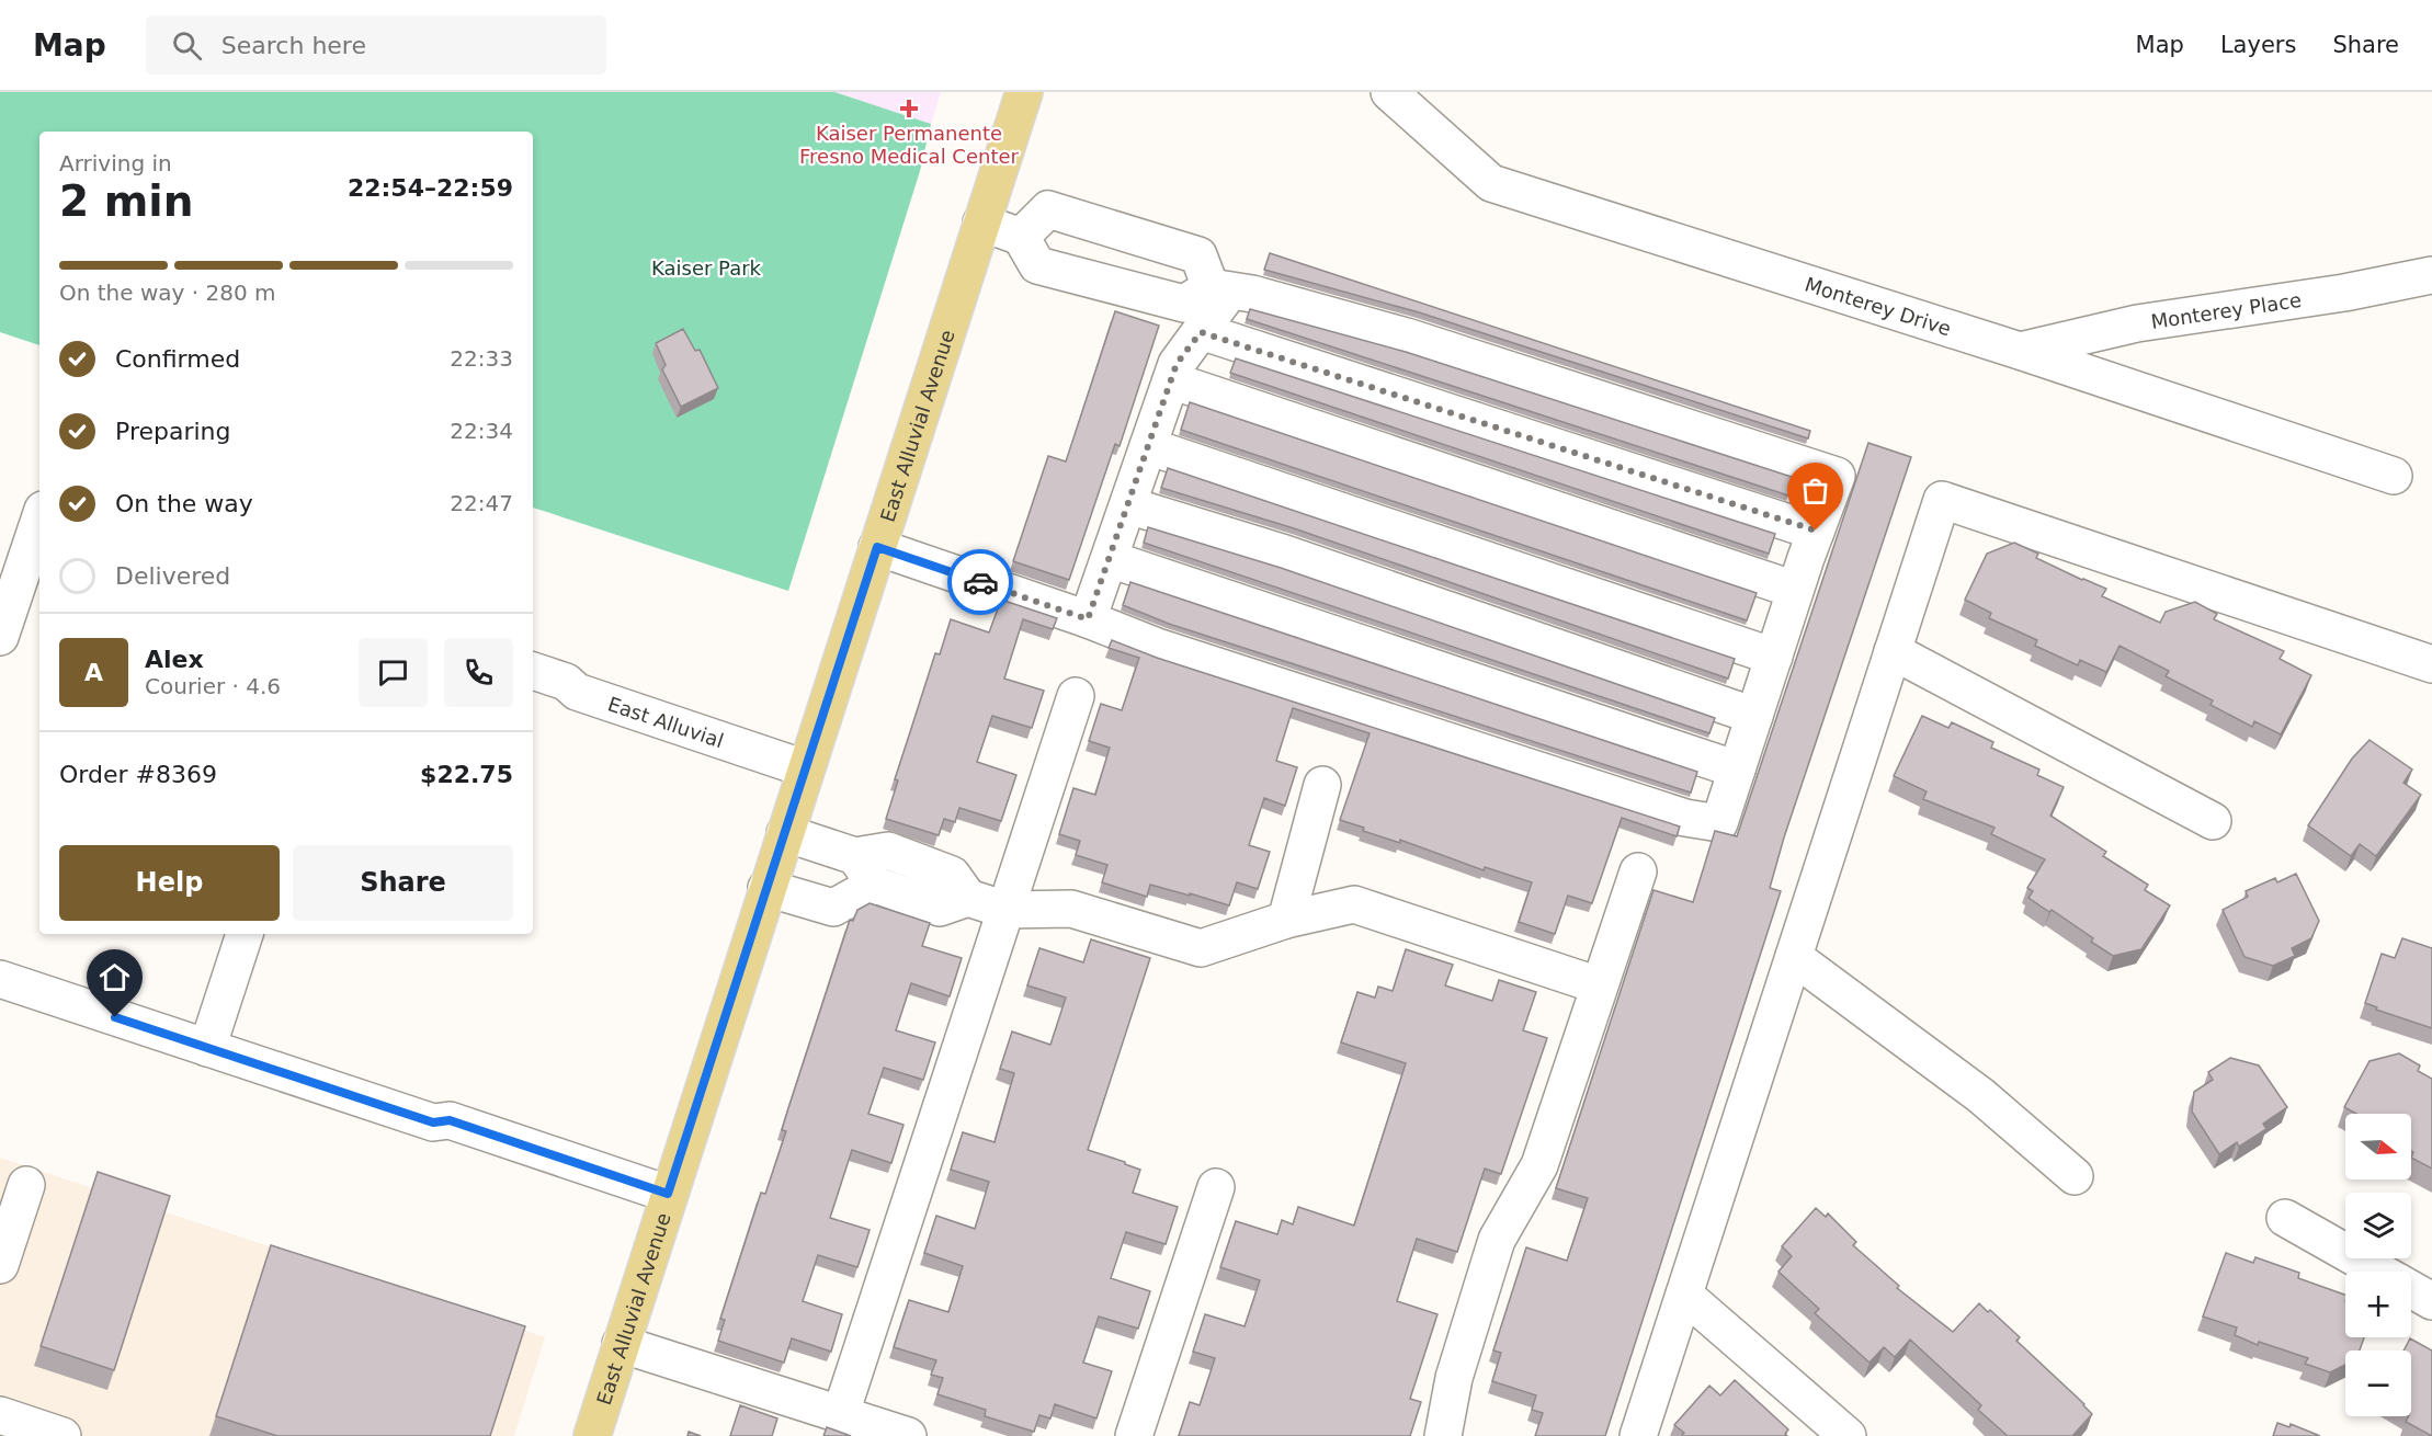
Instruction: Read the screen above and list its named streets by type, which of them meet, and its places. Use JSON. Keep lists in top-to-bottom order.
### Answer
{
  "streets": {
    "main road": ["East Alluvial Avenue"],
    "street": ["Monterey Drive", "Monterey Place", "East Alluvial"]
  },
  "crossings": [
    ["Monterey Drive", "Monterey Place"],
    ["East Alluvial Avenue", "East Alluvial"]
  ],
  "parks": ["Kaiser Park"],
  "places": {
    "health": ["Kaiser Permanente Fresno Medical Center"]
  },
  "north": "right",
  "page": {
    "header": "Map",
    "search": "Search here",
    "nav": ["Map", "Layers", "Share"],
    "heading": ["2 min", "Arriving in", "22:54–22:59"],
    "panel": [
      "Alex",
      "Courier · 4.6",
      "Order #8369",
      "$22.75"
    ],
    "bar": "On the way · 280 m",
    "list": [
      ["Confirmed", "22:33"],
      ["Preparing", "22:34"],
      ["On the way", "22:47"],
      "Delivered"
    ],
    "round": "A",
    "buttons": ["Help", "Share"],
    "map_buttons": ["+", "−"]
  }
}
